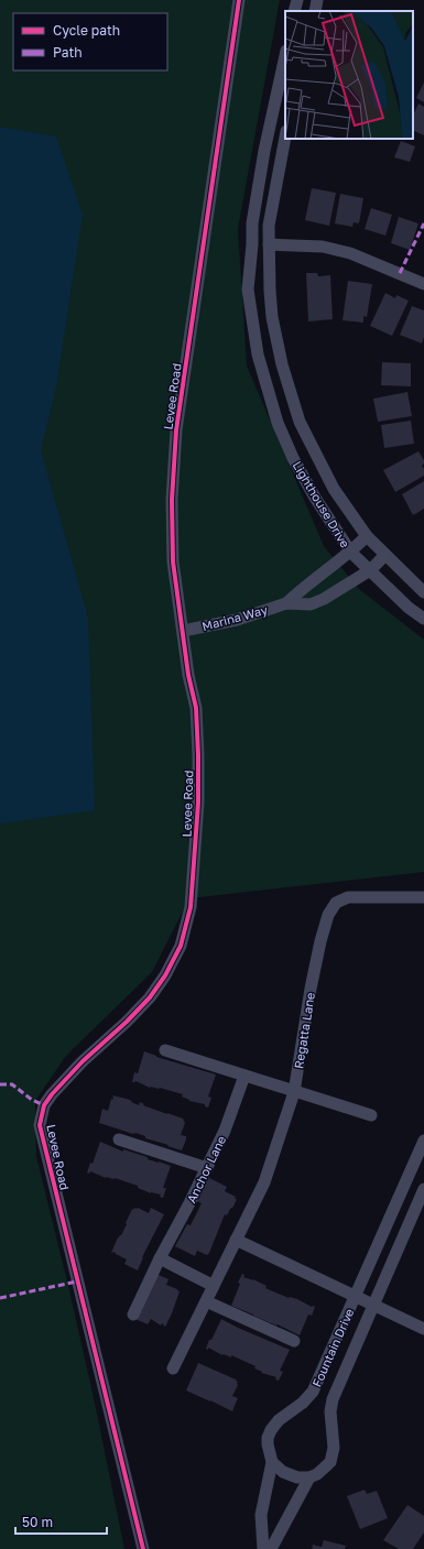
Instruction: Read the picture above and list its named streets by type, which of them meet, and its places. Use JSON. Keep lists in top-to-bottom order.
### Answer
{
  "streets": {
    "street": [
      "Levee Road",
      "Lighthouse Drive",
      "Marina Way",
      "Regatta Lane",
      "Anchor Lane",
      "Fountain Drive"
    ]
  },
  "crossings": [
    ["Levee Road", "Marina Way"],
    ["Lighthouse Drive", "Marina Way"]
  ],
  "legend": ["Cycle path", "Path"],
  "scale_bar": "50 m"
}
